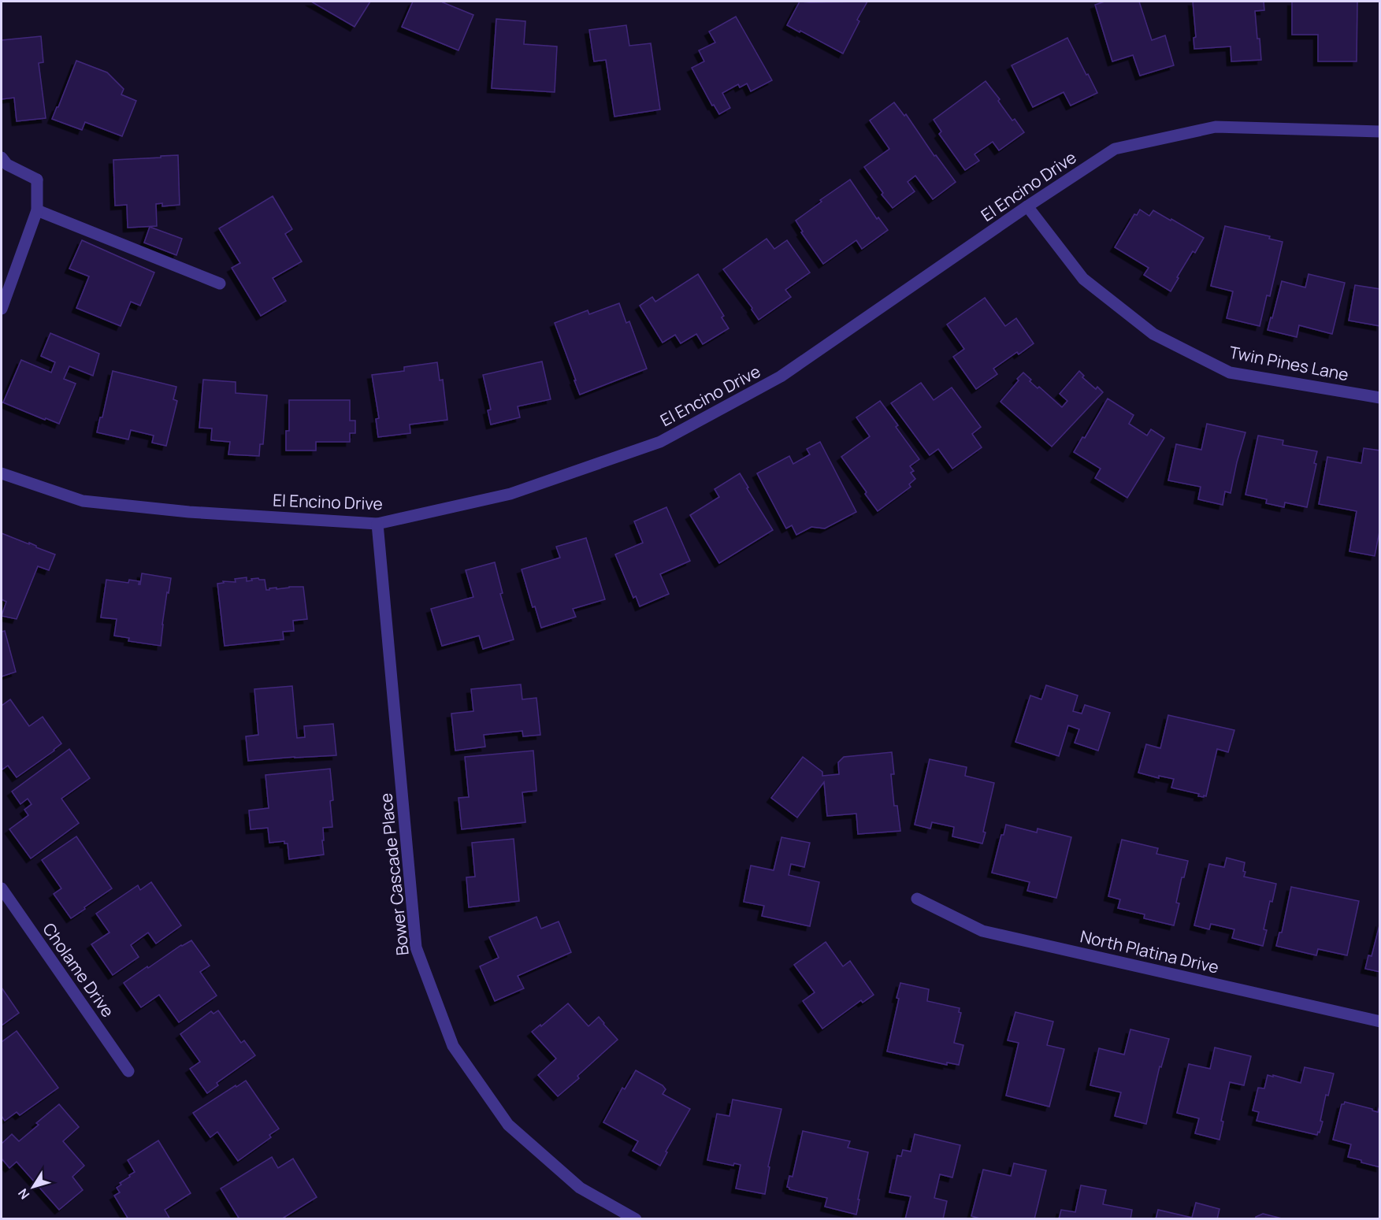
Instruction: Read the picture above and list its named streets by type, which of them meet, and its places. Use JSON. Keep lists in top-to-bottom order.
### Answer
{
  "streets": {
    "street": [
      "El Encino Drive",
      "Twin Pines Lane",
      "Bower Cascade Place",
      "North Platina Drive",
      "Cholame Drive"
    ]
  },
  "crossings": [
    ["El Encino Drive", "Twin Pines Lane"],
    ["El Encino Drive", "Bower Cascade Place"]
  ],
  "north": "bottom left"
}
